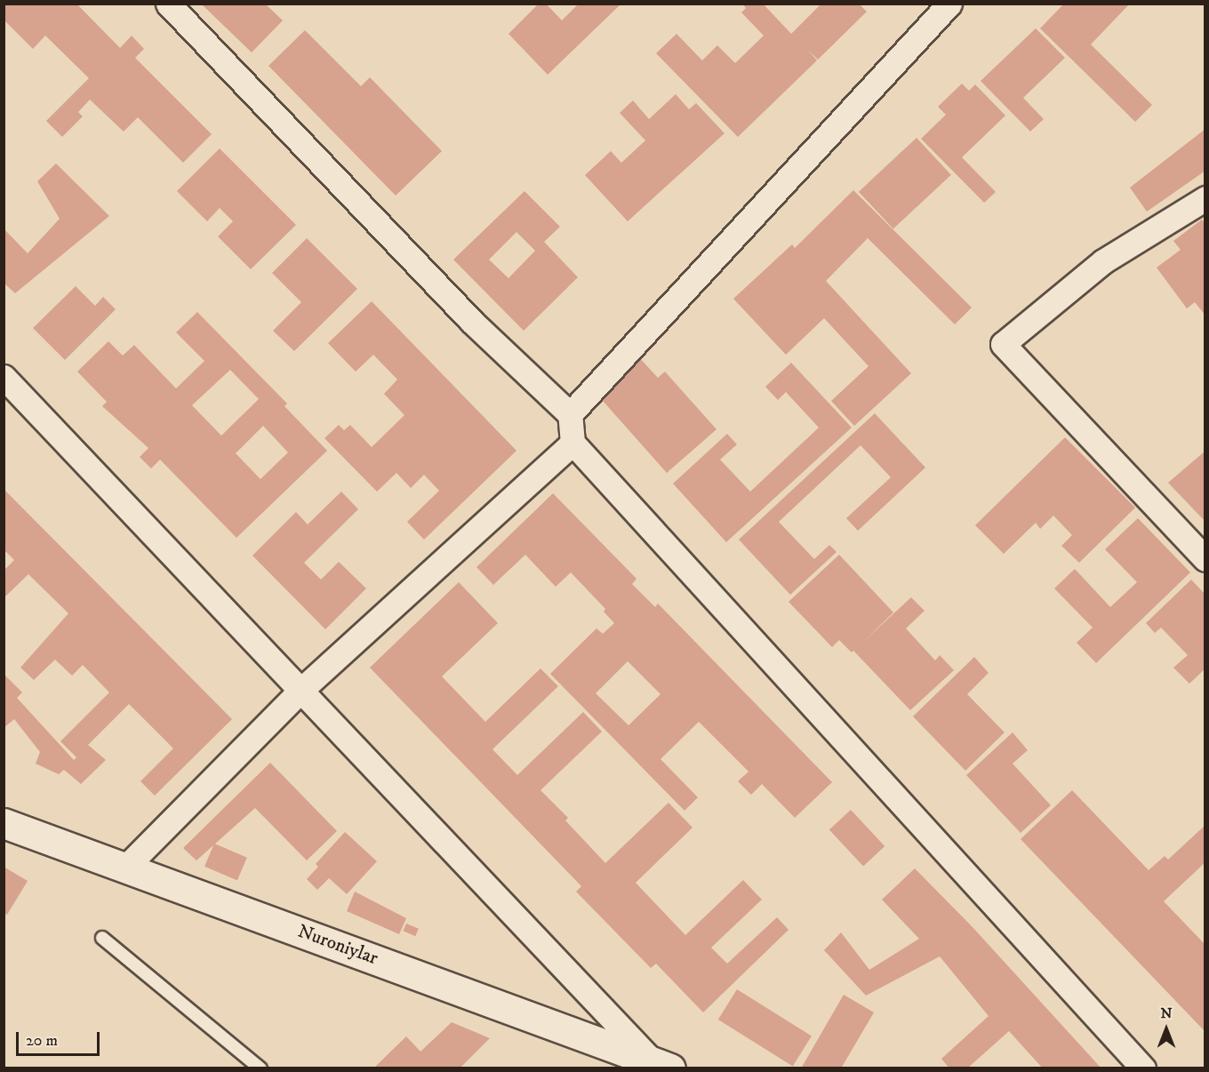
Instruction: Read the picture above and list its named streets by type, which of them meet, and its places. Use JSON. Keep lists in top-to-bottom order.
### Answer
{
  "streets": {
    "main road": ["Nuroniylar"]
  },
  "scale_bar": "20 m",
  "north": "top"
}
